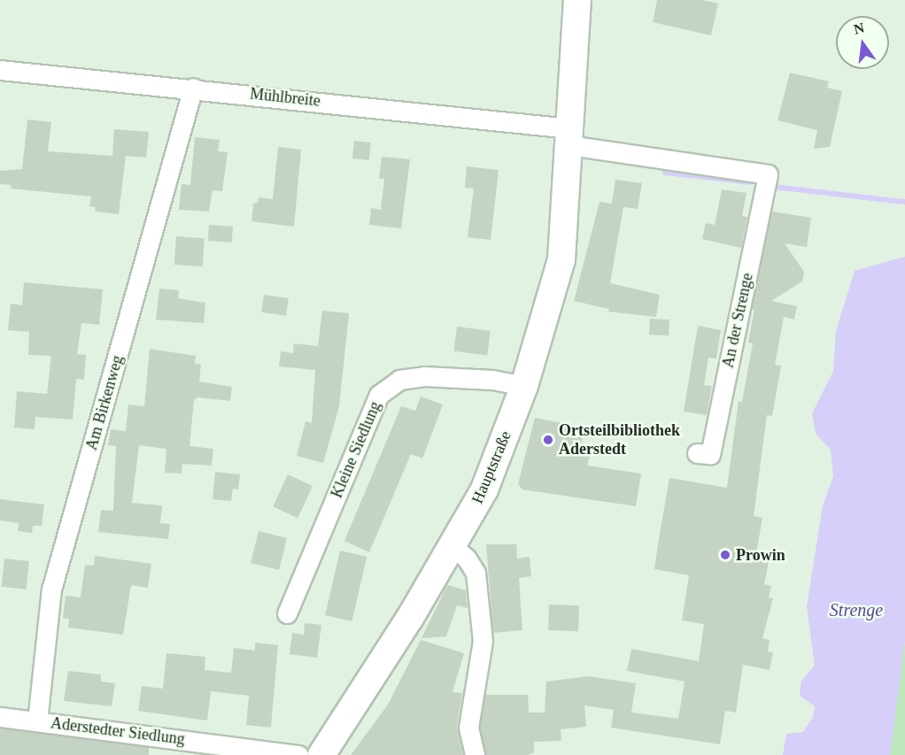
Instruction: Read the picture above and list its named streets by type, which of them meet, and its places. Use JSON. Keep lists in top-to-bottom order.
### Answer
{
  "streets": {
    "main road": ["Hauptstraße"],
    "street": [
      "Mühlbreite",
      "An der Strenge",
      "Am Birkenweg",
      "Kleine Siedlung",
      "Aderstedter Siedlung"
    ]
  },
  "crossings": [
    ["Mühlbreite", "An der Strenge"],
    ["Mühlbreite", "Am Birkenweg"],
    ["Mühlbreite", "Hauptstraße"],
    ["An der Strenge", "Hauptstraße"],
    ["Am Birkenweg", "Aderstedter Siedlung"],
    ["Kleine Siedlung", "Hauptstraße"]
  ],
  "water": ["Strenge"],
  "places": ["Ortsteilbibliothek Aderstedt", "Prowin"],
  "north": "top"
}
